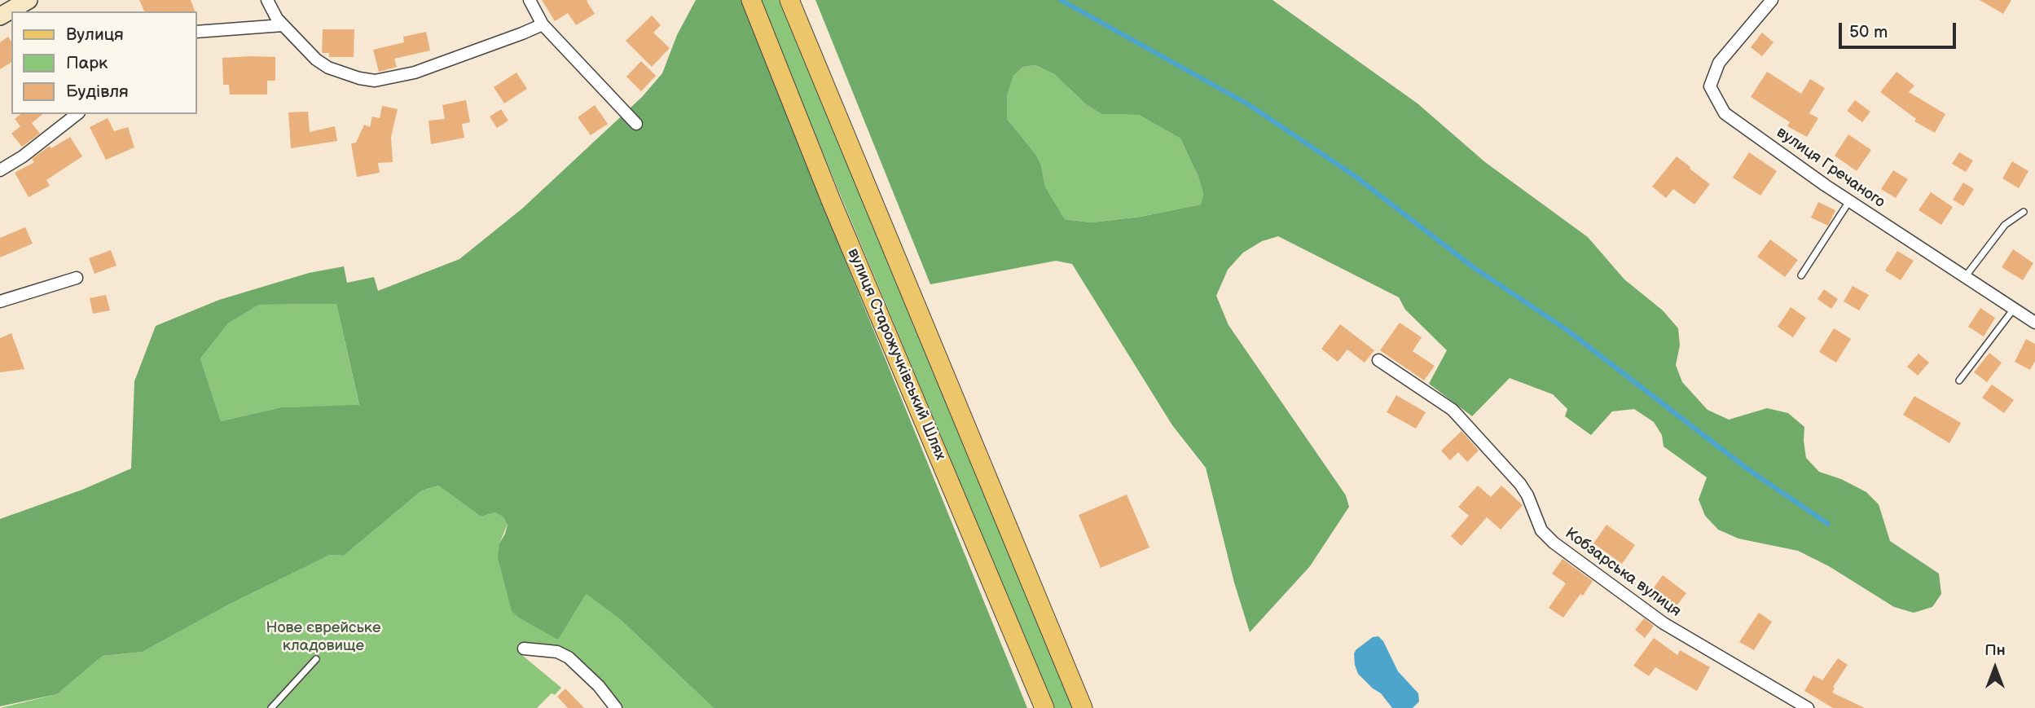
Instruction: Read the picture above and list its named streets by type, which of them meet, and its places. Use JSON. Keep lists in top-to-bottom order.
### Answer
{
  "streets": {
    "main road": ["вулиця Старожучківський Шлях"],
    "street": ["вулиця Гречаного", "Кобзарська вулиця"]
  },
  "parks": ["Нове єврейське кладовище"],
  "legend": ["Вулиця", "Парк", "Будівля"],
  "scale_bar": "50 m",
  "north": "top"
}
